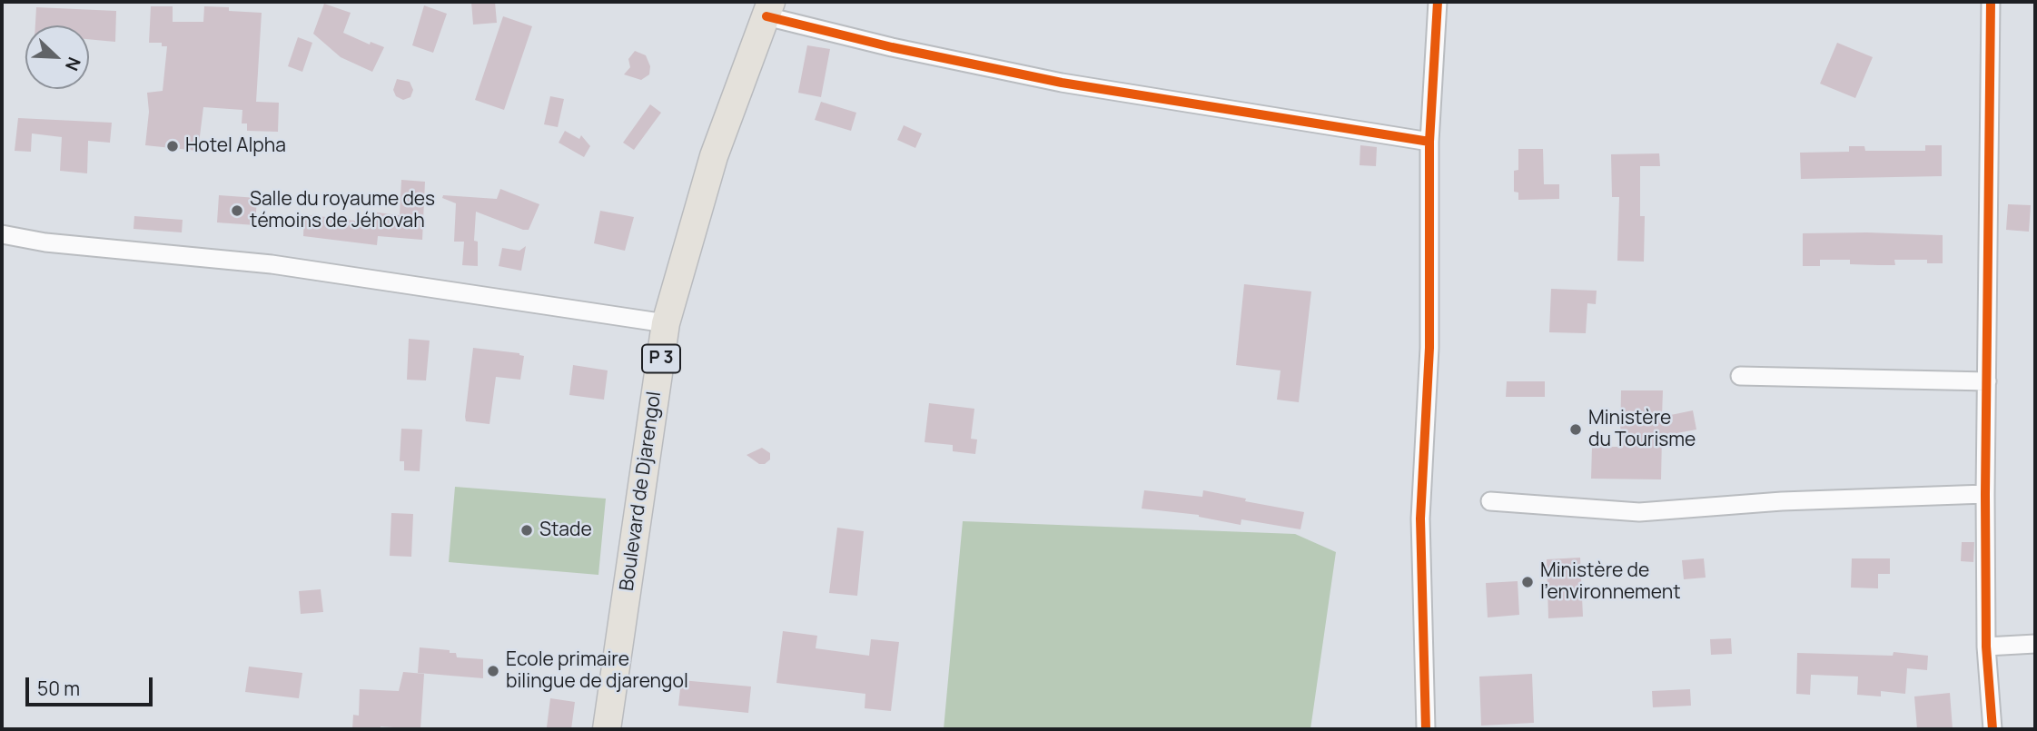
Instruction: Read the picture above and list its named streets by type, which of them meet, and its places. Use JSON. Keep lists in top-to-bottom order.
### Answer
{
  "streets": {
    "main road": ["P 3", "Boulevard de Djarengol"]
  },
  "places": [
    "Hotel Alpha",
    "Salle du royaume des témoins de Jéhovah",
    "Ministère du Tourisme",
    "Stade",
    "Ministère de l'environnement",
    "Ecole primaire bilingue de djarengol"
  ],
  "scale_bar": "50 m",
  "north": "bottom right"
}
